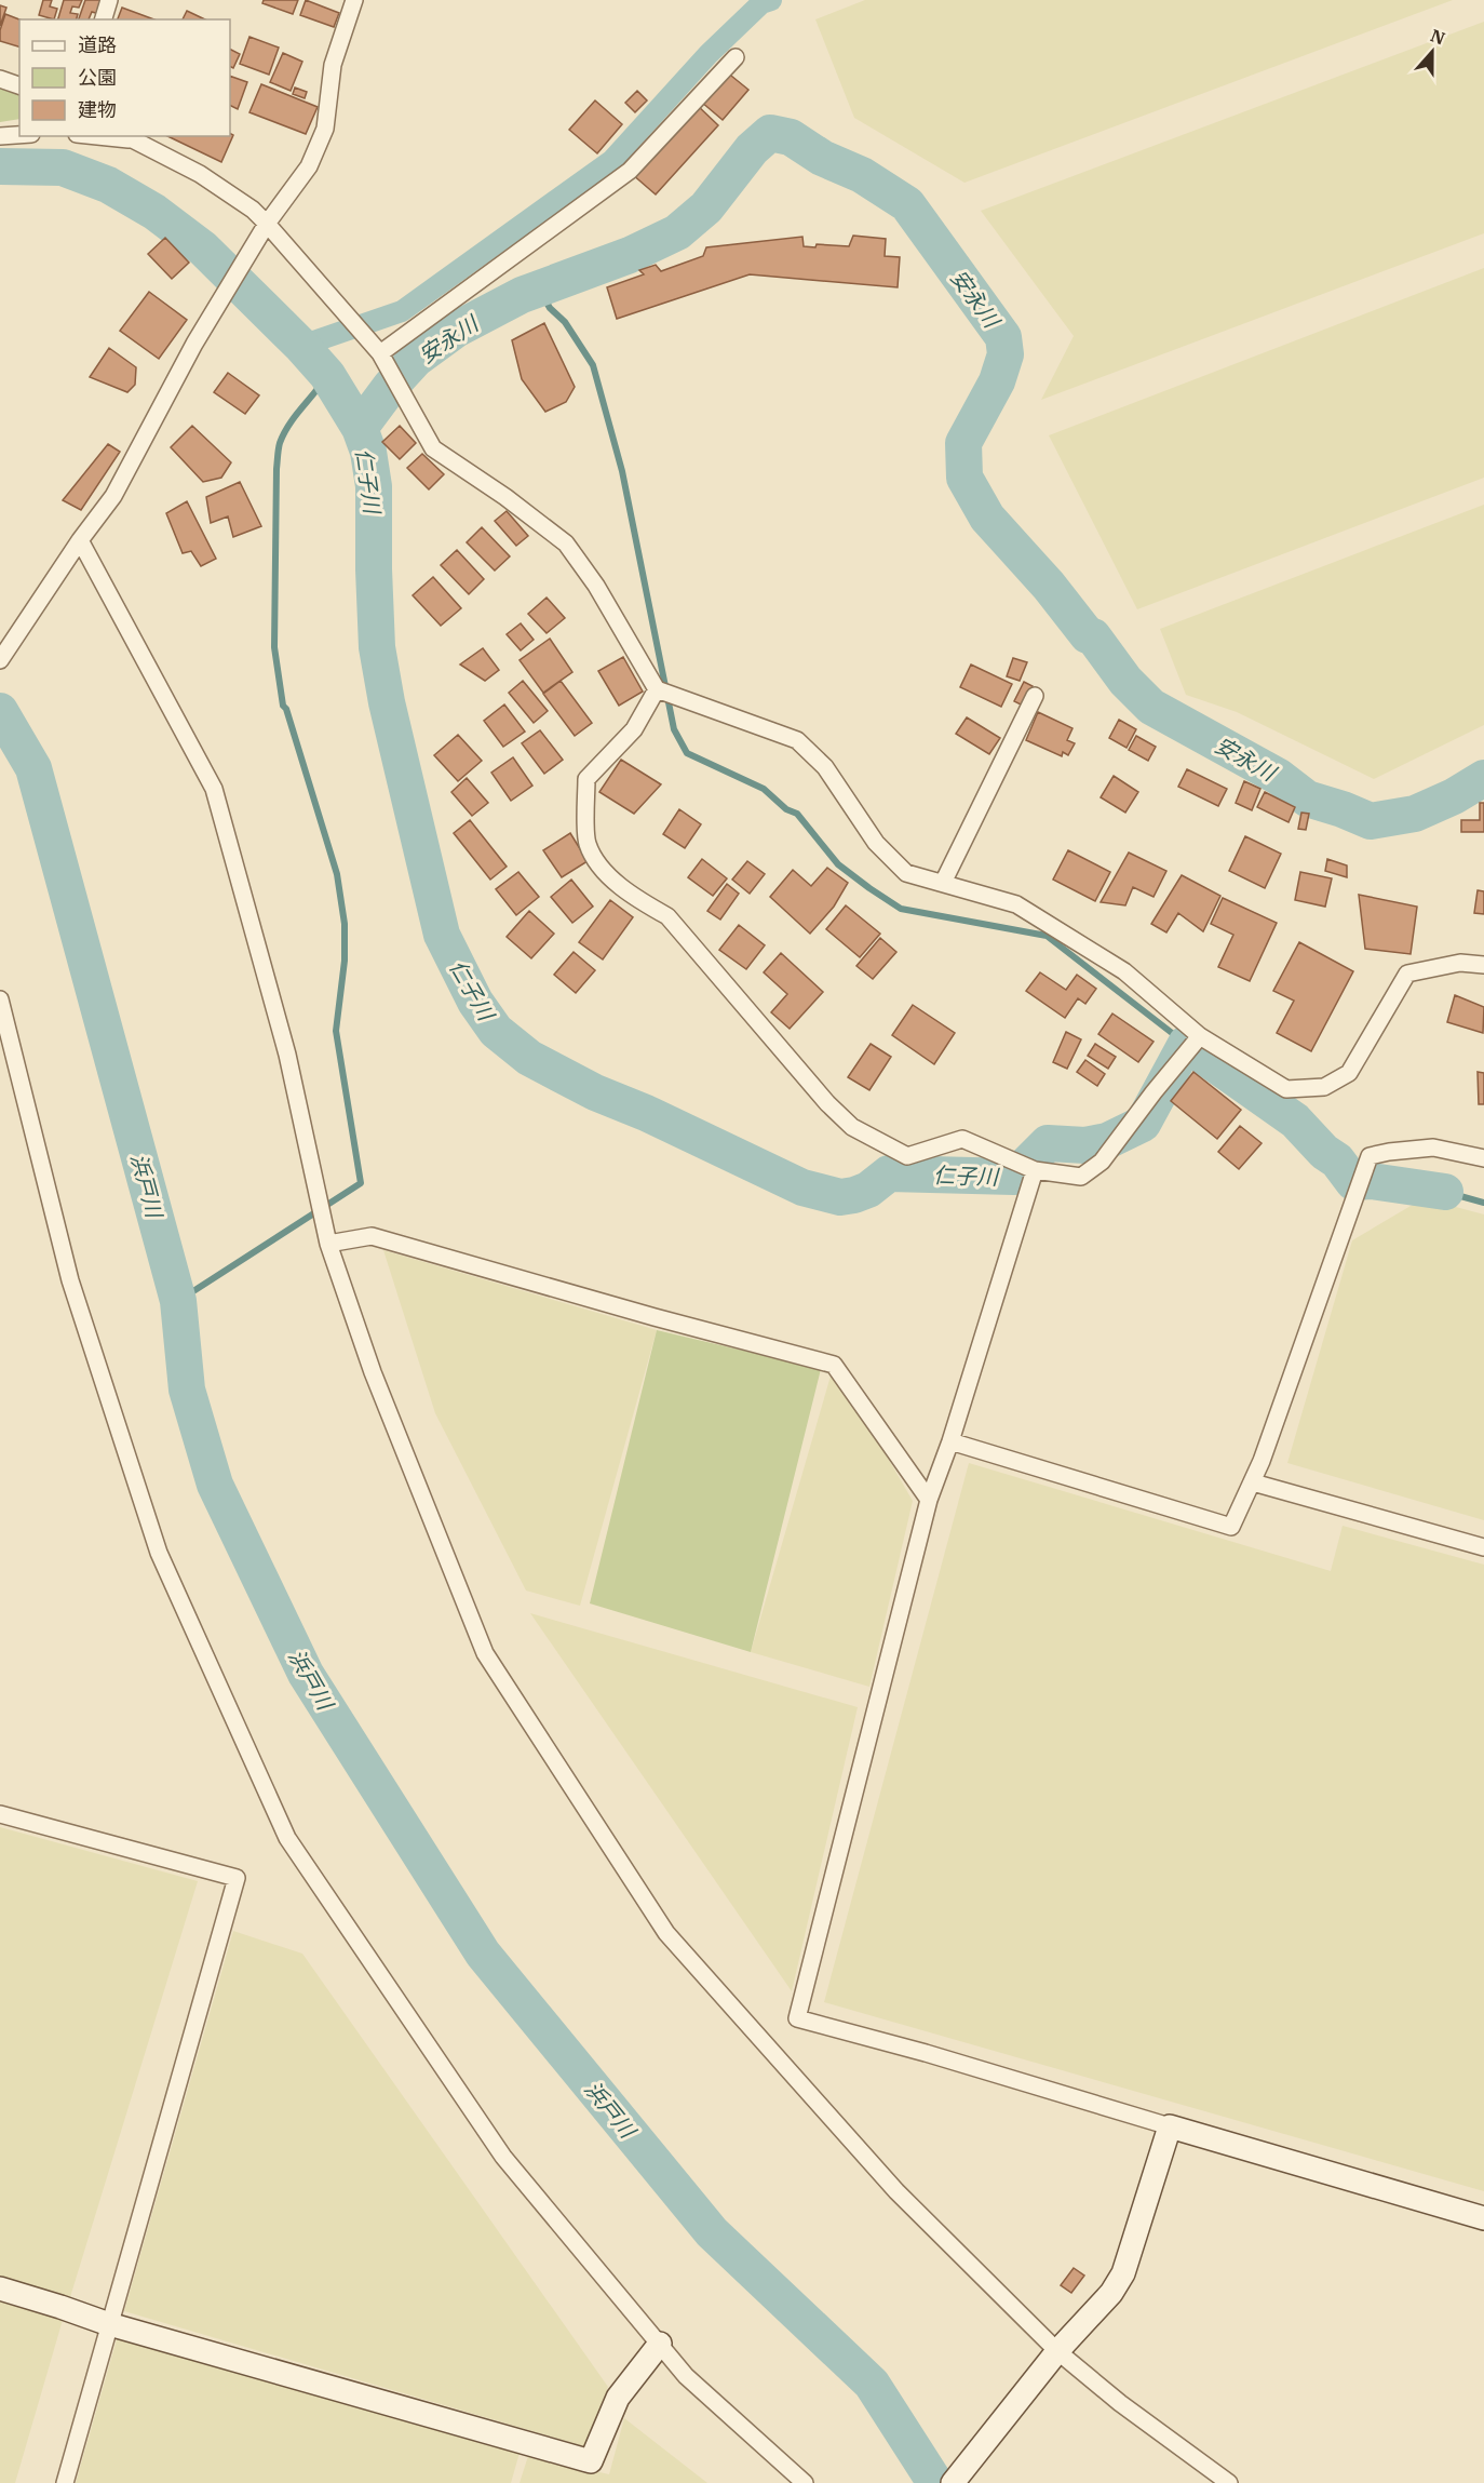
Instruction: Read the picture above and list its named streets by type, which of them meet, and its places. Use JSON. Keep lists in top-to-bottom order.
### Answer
{
  "water": ["安永川", "仁子川", "浜戸川"],
  "legend": ["道路", "公園", "建物"],
  "north": "top"
}
